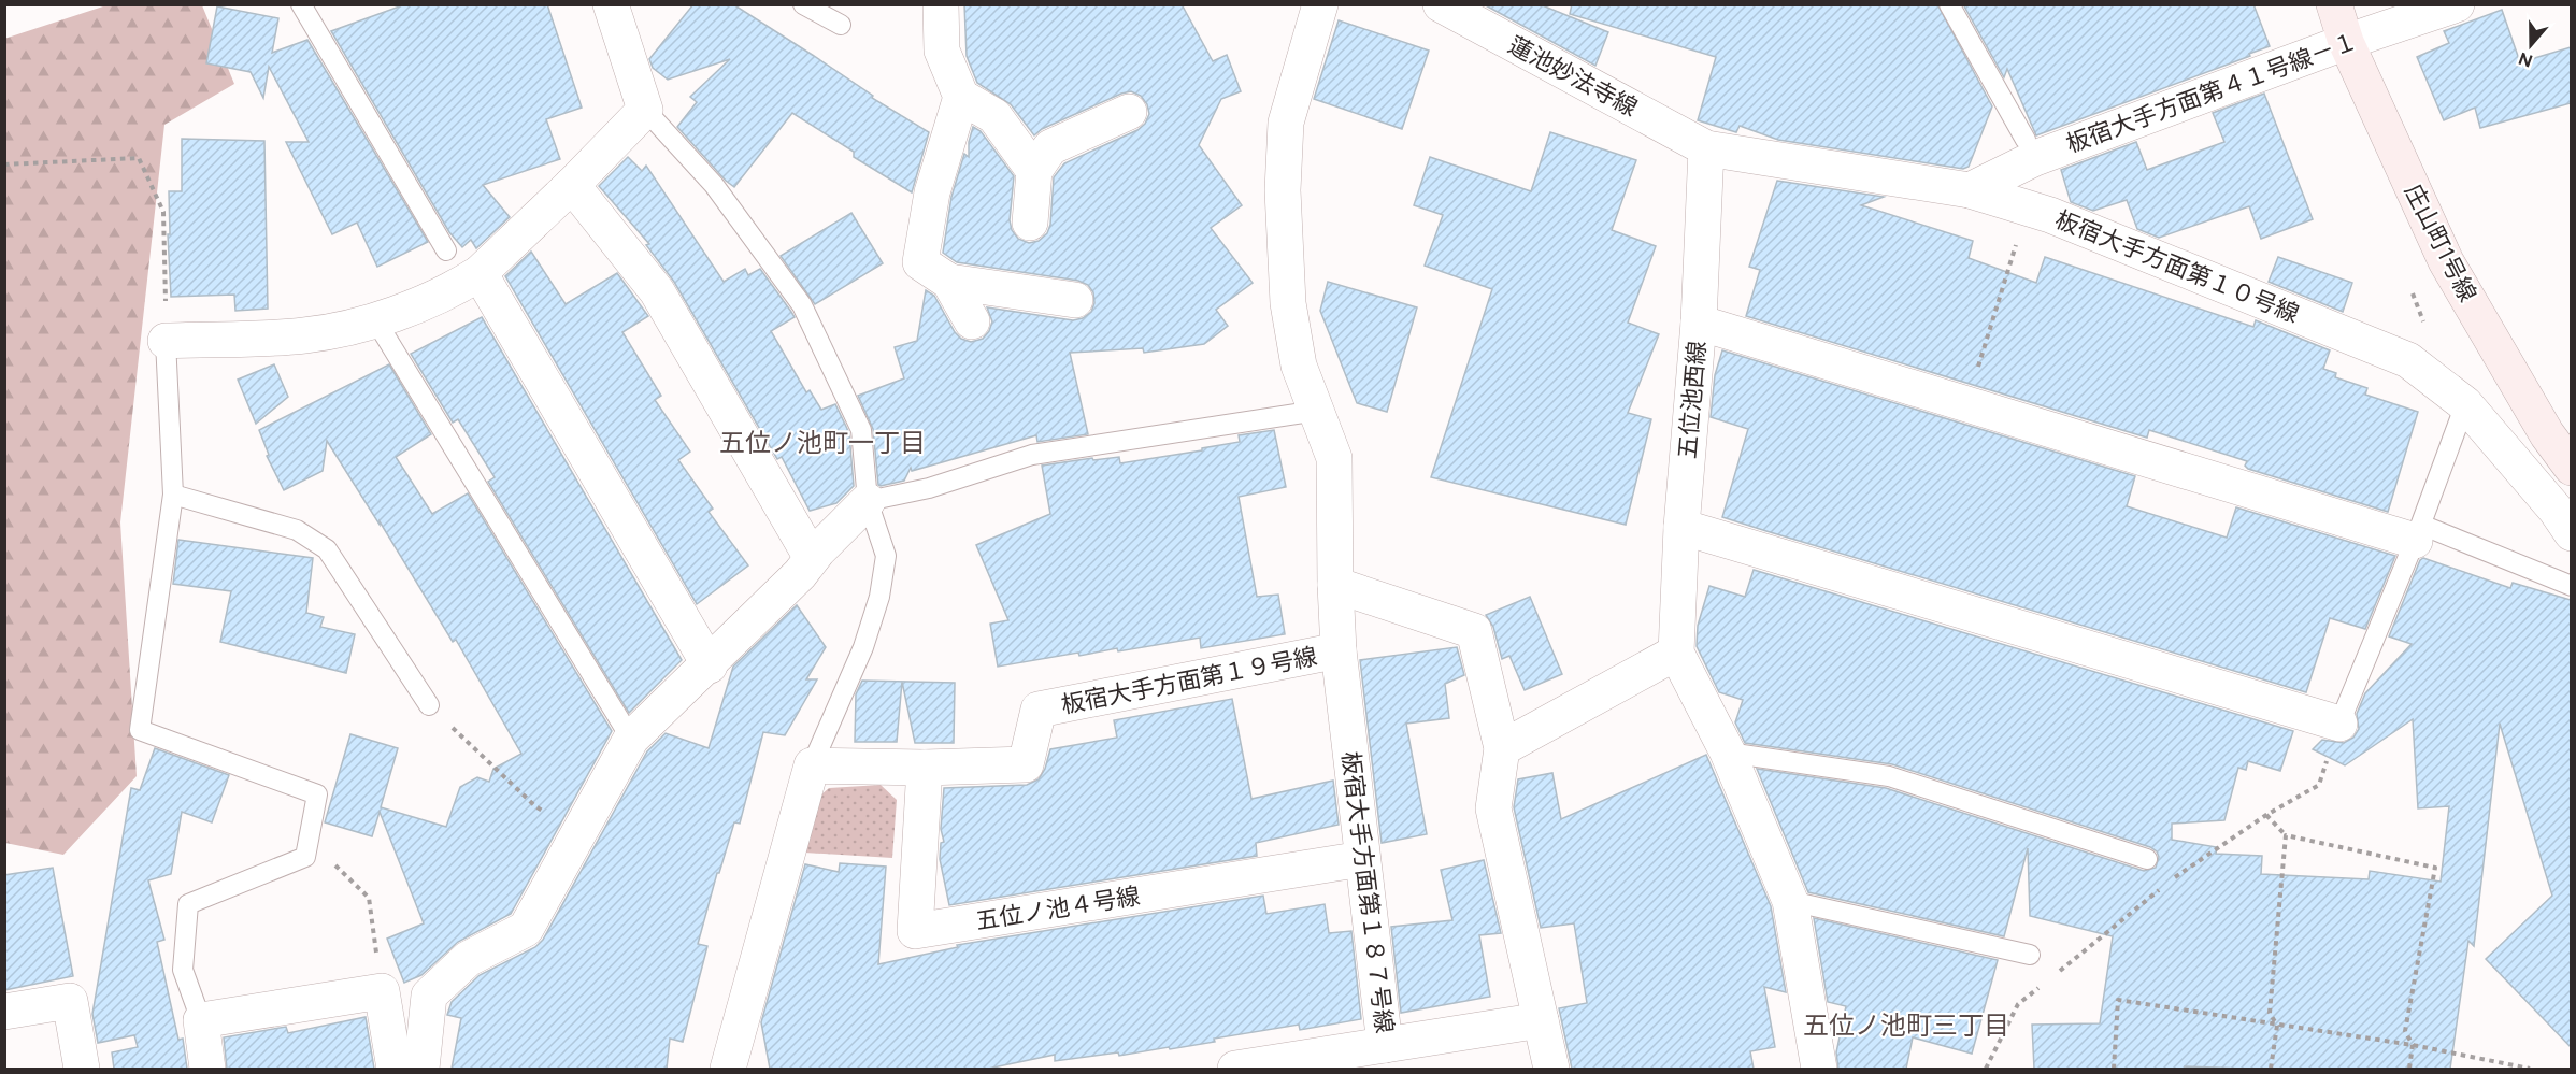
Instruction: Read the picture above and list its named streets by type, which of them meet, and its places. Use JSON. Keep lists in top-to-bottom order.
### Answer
{
  "streets": {
    "street": [
      "蓮池妙法寺線",
      "板宿大手方面第４１号線－１",
      "庄山町1号線",
      "板宿大手方面第１０号線",
      "五位池西線",
      "板宿大手方面第１９号線",
      "板宿大手方面第１８７号線",
      "五位ノ池４号線"
    ]
  },
  "crossings": [
    ["蓮池妙法寺線", "板宿大手方面第１０号線"],
    ["蓮池妙法寺線", "五位池西線"],
    ["板宿大手方面第４１号線－１", "庄山町1号線"],
    ["板宿大手方面第４１号線－１", "板宿大手方面第１０号線"],
    ["板宿大手方面第１０号線", "五位池西線"],
    ["板宿大手方面第１９号線", "板宿大手方面第１８７号線"],
    ["板宿大手方面第１９号線", "五位ノ池４号線"],
    ["板宿大手方面第１８７号線", "五位ノ池４号線"]
  ],
  "districts": ["五位ノ池町一丁目", "五位ノ池町三丁目"],
  "north": "bottom"
}
